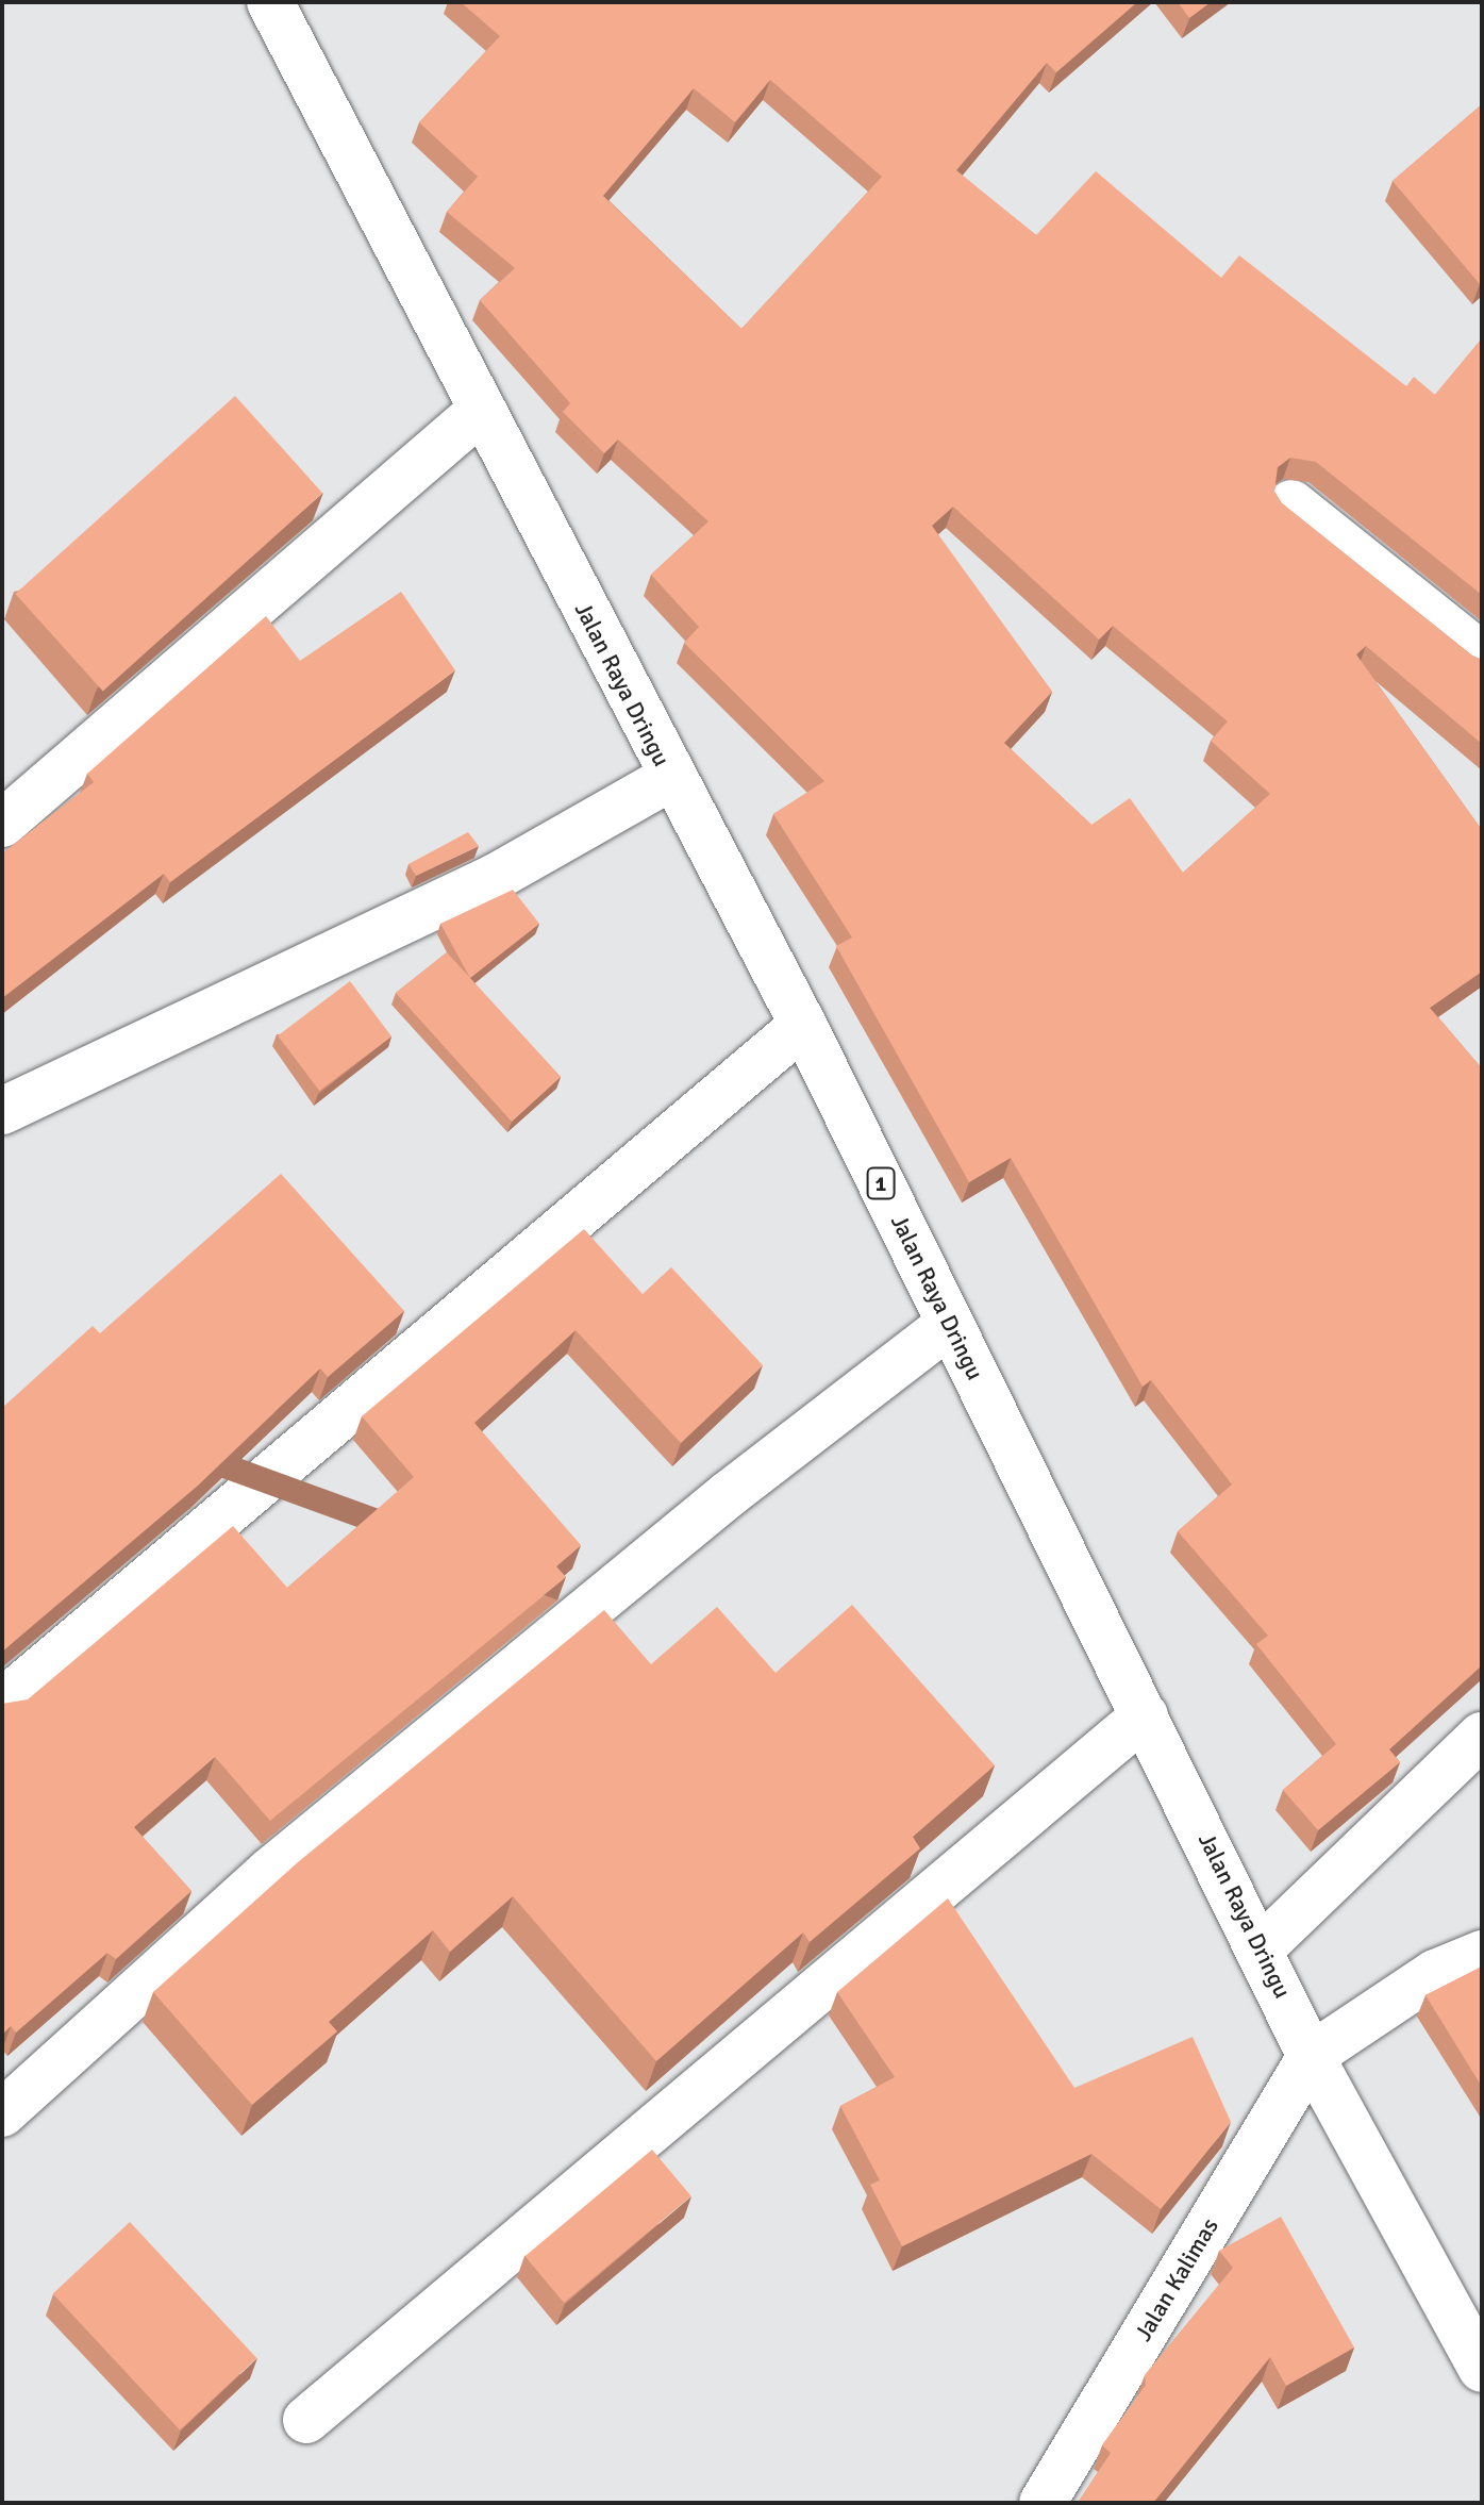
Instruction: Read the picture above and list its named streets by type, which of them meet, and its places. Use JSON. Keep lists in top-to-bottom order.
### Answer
{
  "streets": {
    "main road": ["Jalan Raya Dringu", "1", "Jalan Kalimas"]
  },
  "crossings": [
    ["Jalan Raya Dringu", "Jalan Kalimas"]
  ]
}
